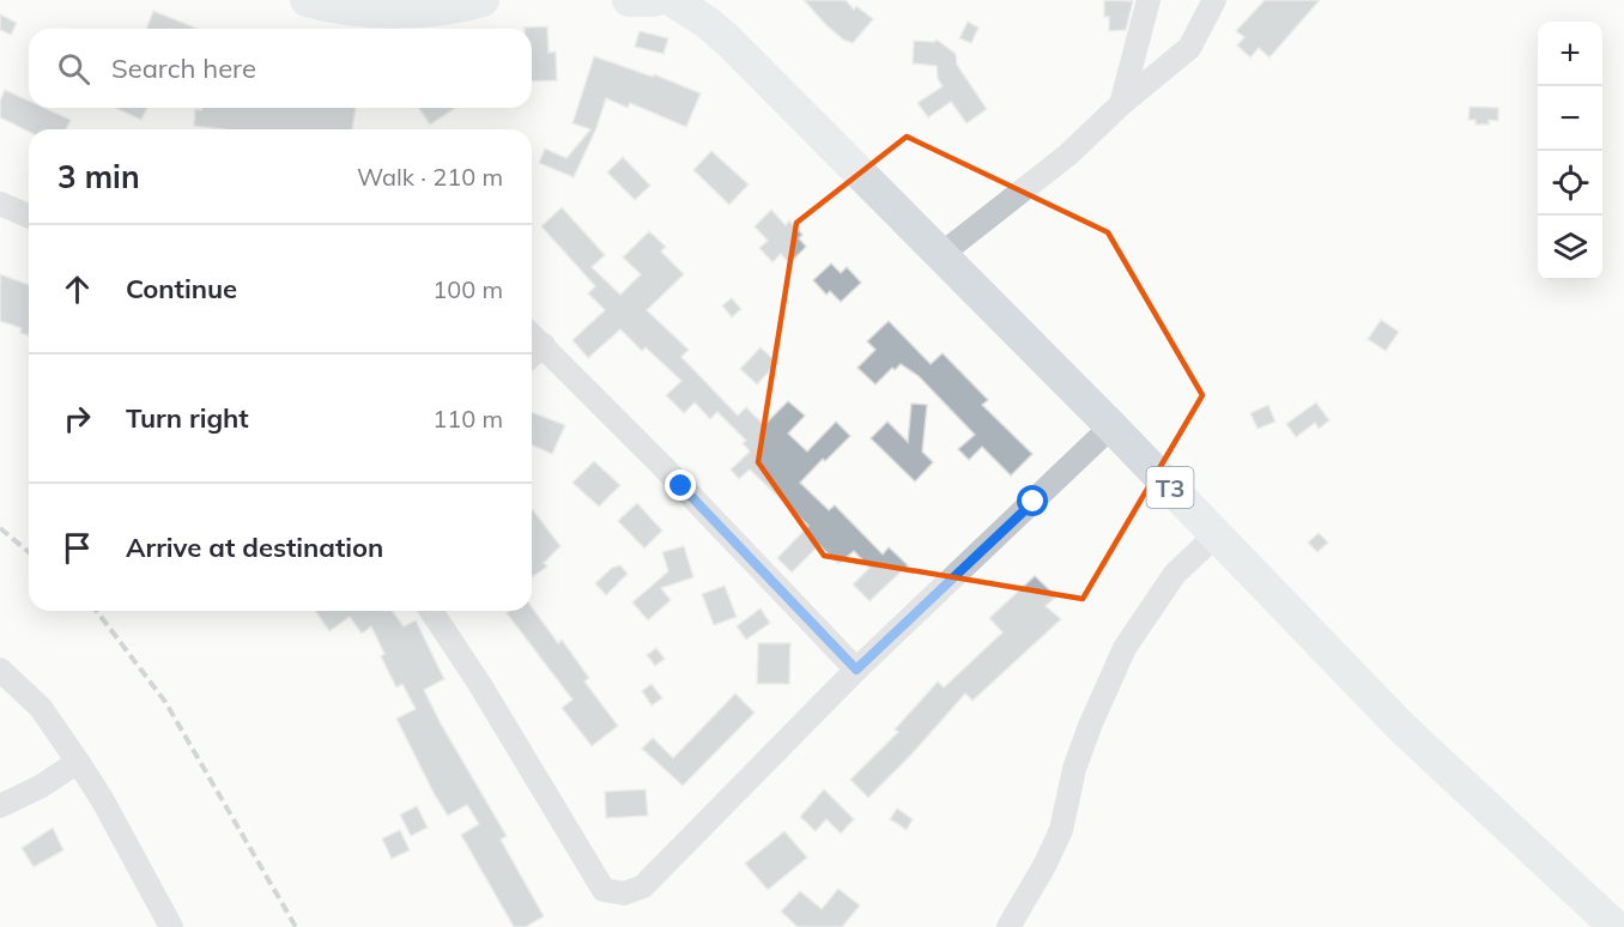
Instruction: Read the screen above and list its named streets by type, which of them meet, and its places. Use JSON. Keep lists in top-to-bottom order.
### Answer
{
  "streets": {
    "highway": ["T3"]
  },
  "page": {
    "map_buttons": ["+", "−"],
    "search": "Search here",
    "heading": ["3 min", "Walk · 210 m"],
    "list": [
      ["Continue", "100 m"],
      ["Turn right", "110 m"],
      "Arrive at destination"
    ]
  }
}
